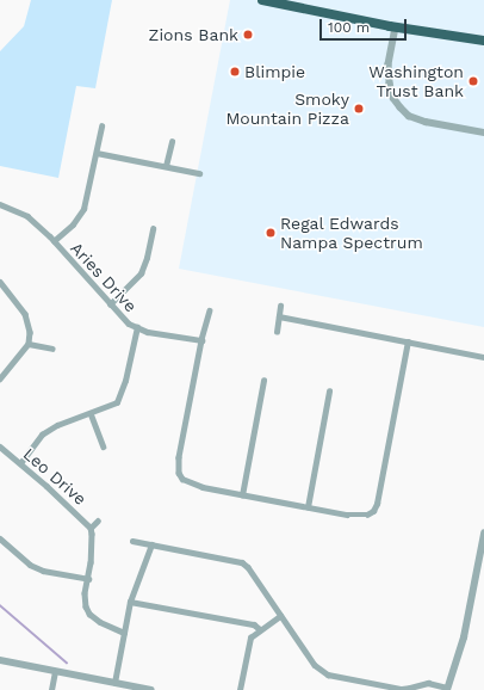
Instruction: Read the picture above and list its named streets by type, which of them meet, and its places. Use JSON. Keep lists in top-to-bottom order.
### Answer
{
  "streets": {
    "street": ["Aries Drive", "Leo Drive"]
  },
  "places": [
    "Zions Bank",
    "Blimpie",
    "Washington Trust Bank",
    "Smoky Mountain Pizza",
    "Regal Edwards Nampa Spectrum"
  ],
  "scale_bar": "100 m"
}
